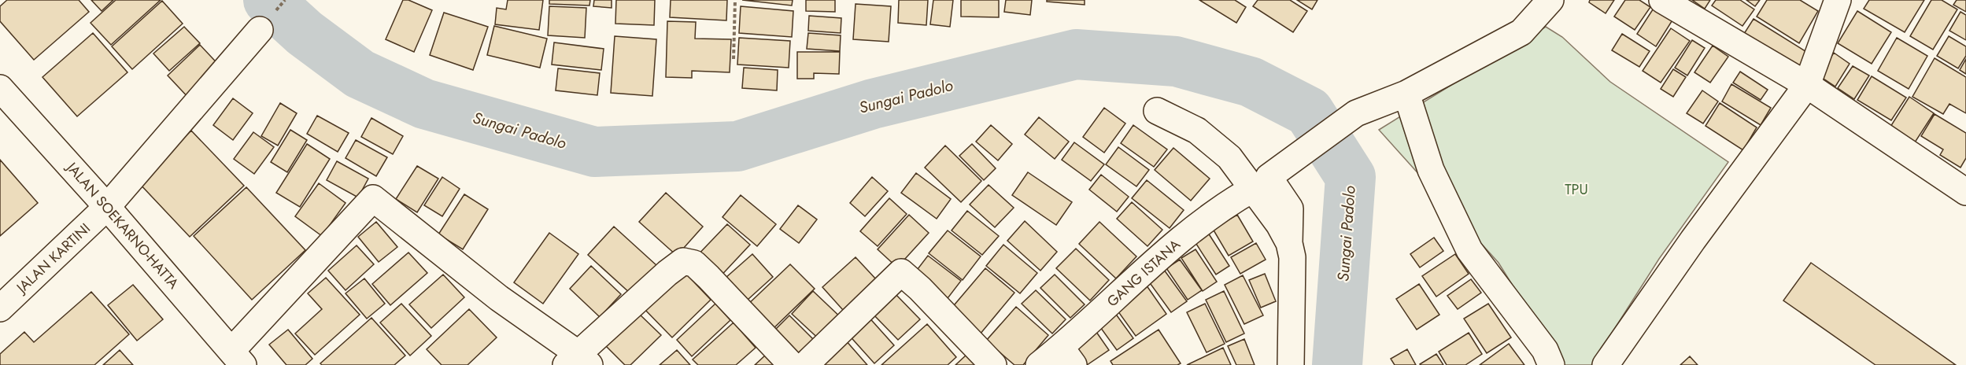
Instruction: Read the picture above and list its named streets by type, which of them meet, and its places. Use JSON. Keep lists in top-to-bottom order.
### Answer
{
  "streets": {
    "main road": ["JALAN SOEKARNO-HATTA", "JALAN KARTINI", "GANG ISTANA"]
  },
  "crossings": [
    ["JALAN SOEKARNO-HATTA", "JALAN KARTINI"]
  ],
  "water": ["Sungai Padolo"],
  "parks": ["TPU"]
}
